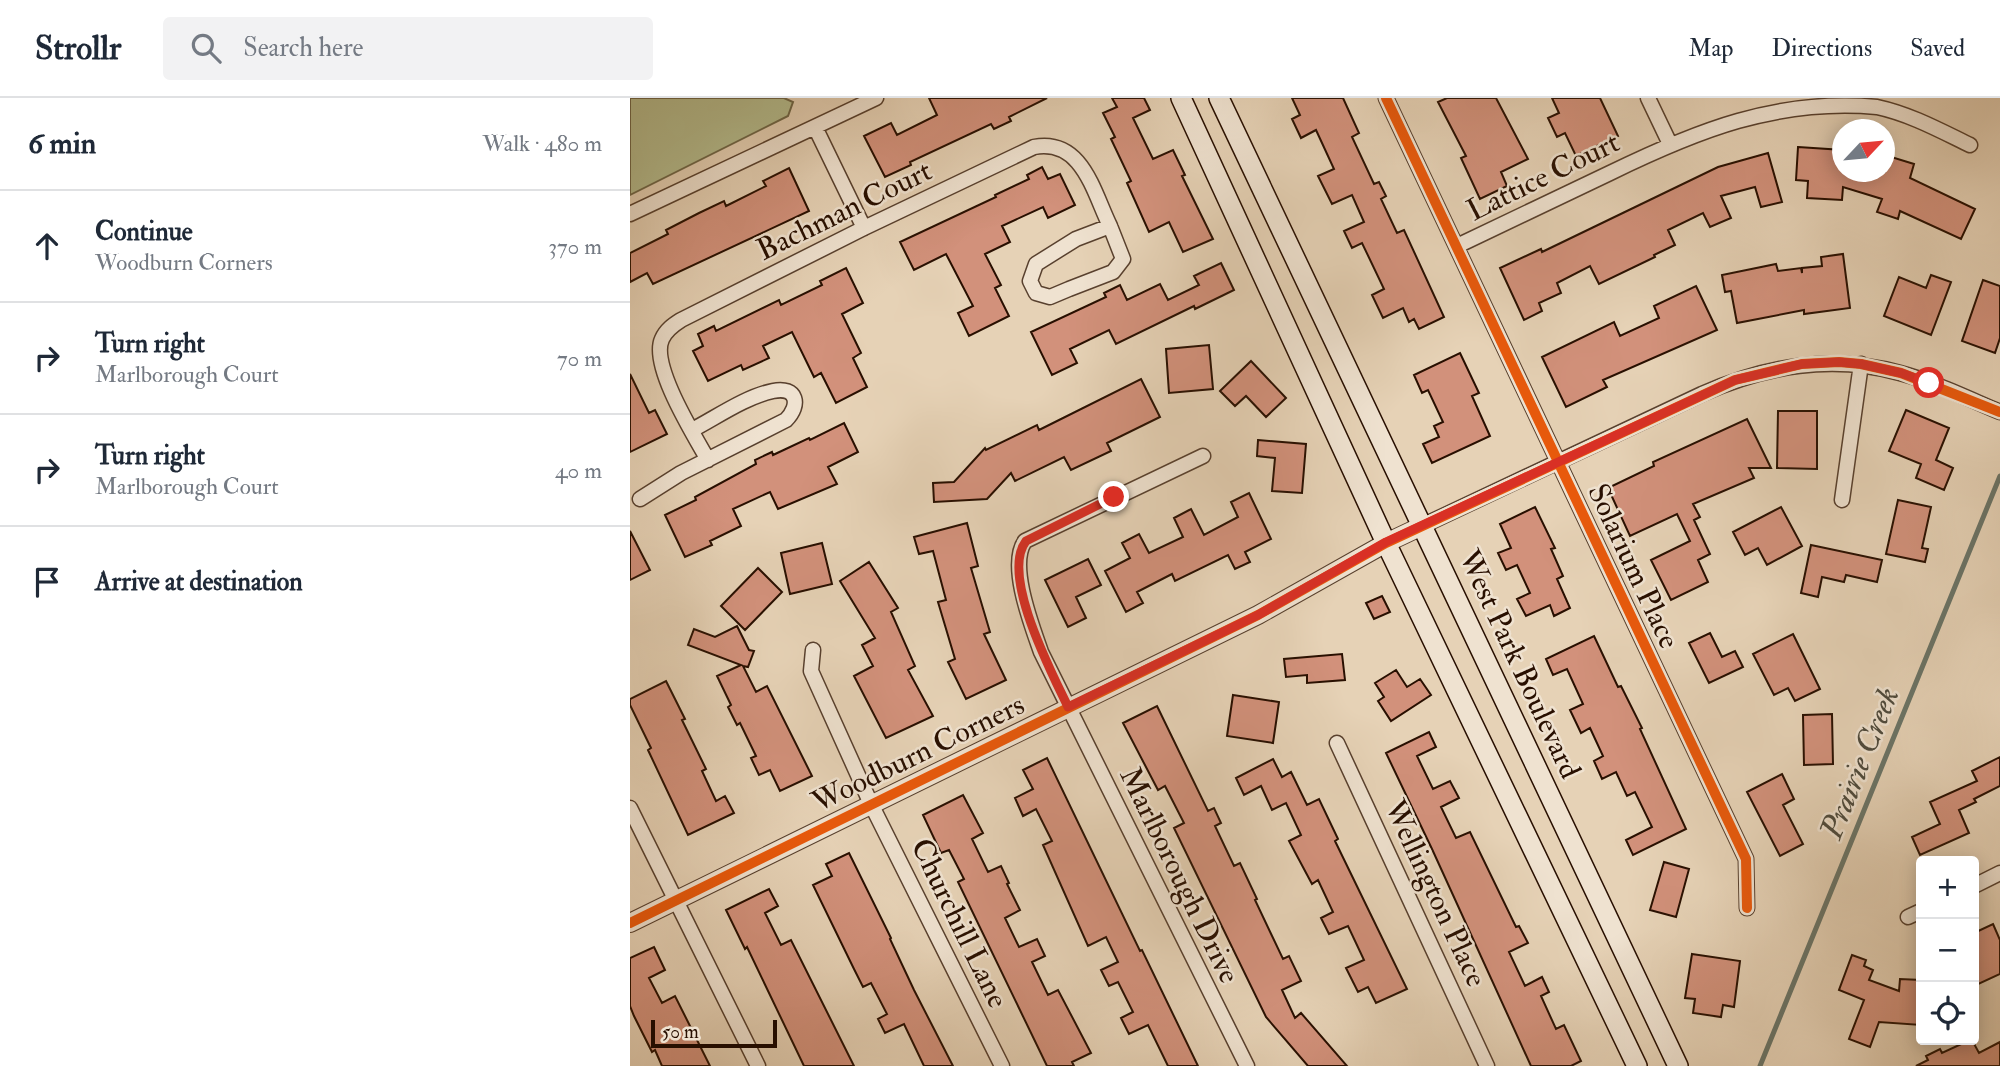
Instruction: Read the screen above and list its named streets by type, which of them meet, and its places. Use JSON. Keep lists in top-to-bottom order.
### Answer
{
  "streets": {
    "main road": ["West Park Boulevard"],
    "street": [
      "Lattice Court",
      "Bachman Court",
      "Solarium Place",
      "Woodburn Corners",
      "Marlborough Drive",
      "Wellington Place",
      "Churchill Lane"
    ]
  },
  "crossings": [
    ["Lattice Court", "Solarium Place"],
    ["Solarium Place", "Woodburn Corners"],
    ["West Park Boulevard", "Woodburn Corners"],
    ["Woodburn Corners", "Marlborough Drive"],
    ["Woodburn Corners", "Churchill Lane"]
  ],
  "water": ["Prairie Creek"],
  "scale_bar": "50 m",
  "north": "top right",
  "page": {
    "header": "Strollr",
    "search": "Search here",
    "nav": ["Map", "Directions", "Saved"],
    "heading": ["6 min", "Walk · 480 m"],
    "list": [
      ["Continue", "Woodburn Corners", "370 m"],
      ["Turn right", "Marlborough Court", "70 m"],
      ["Turn right", "Marlborough Court", "40 m"],
      "Arrive at destination"
    ],
    "map_buttons": ["+", "−"],
    "scale": "50 m"
  }
}
